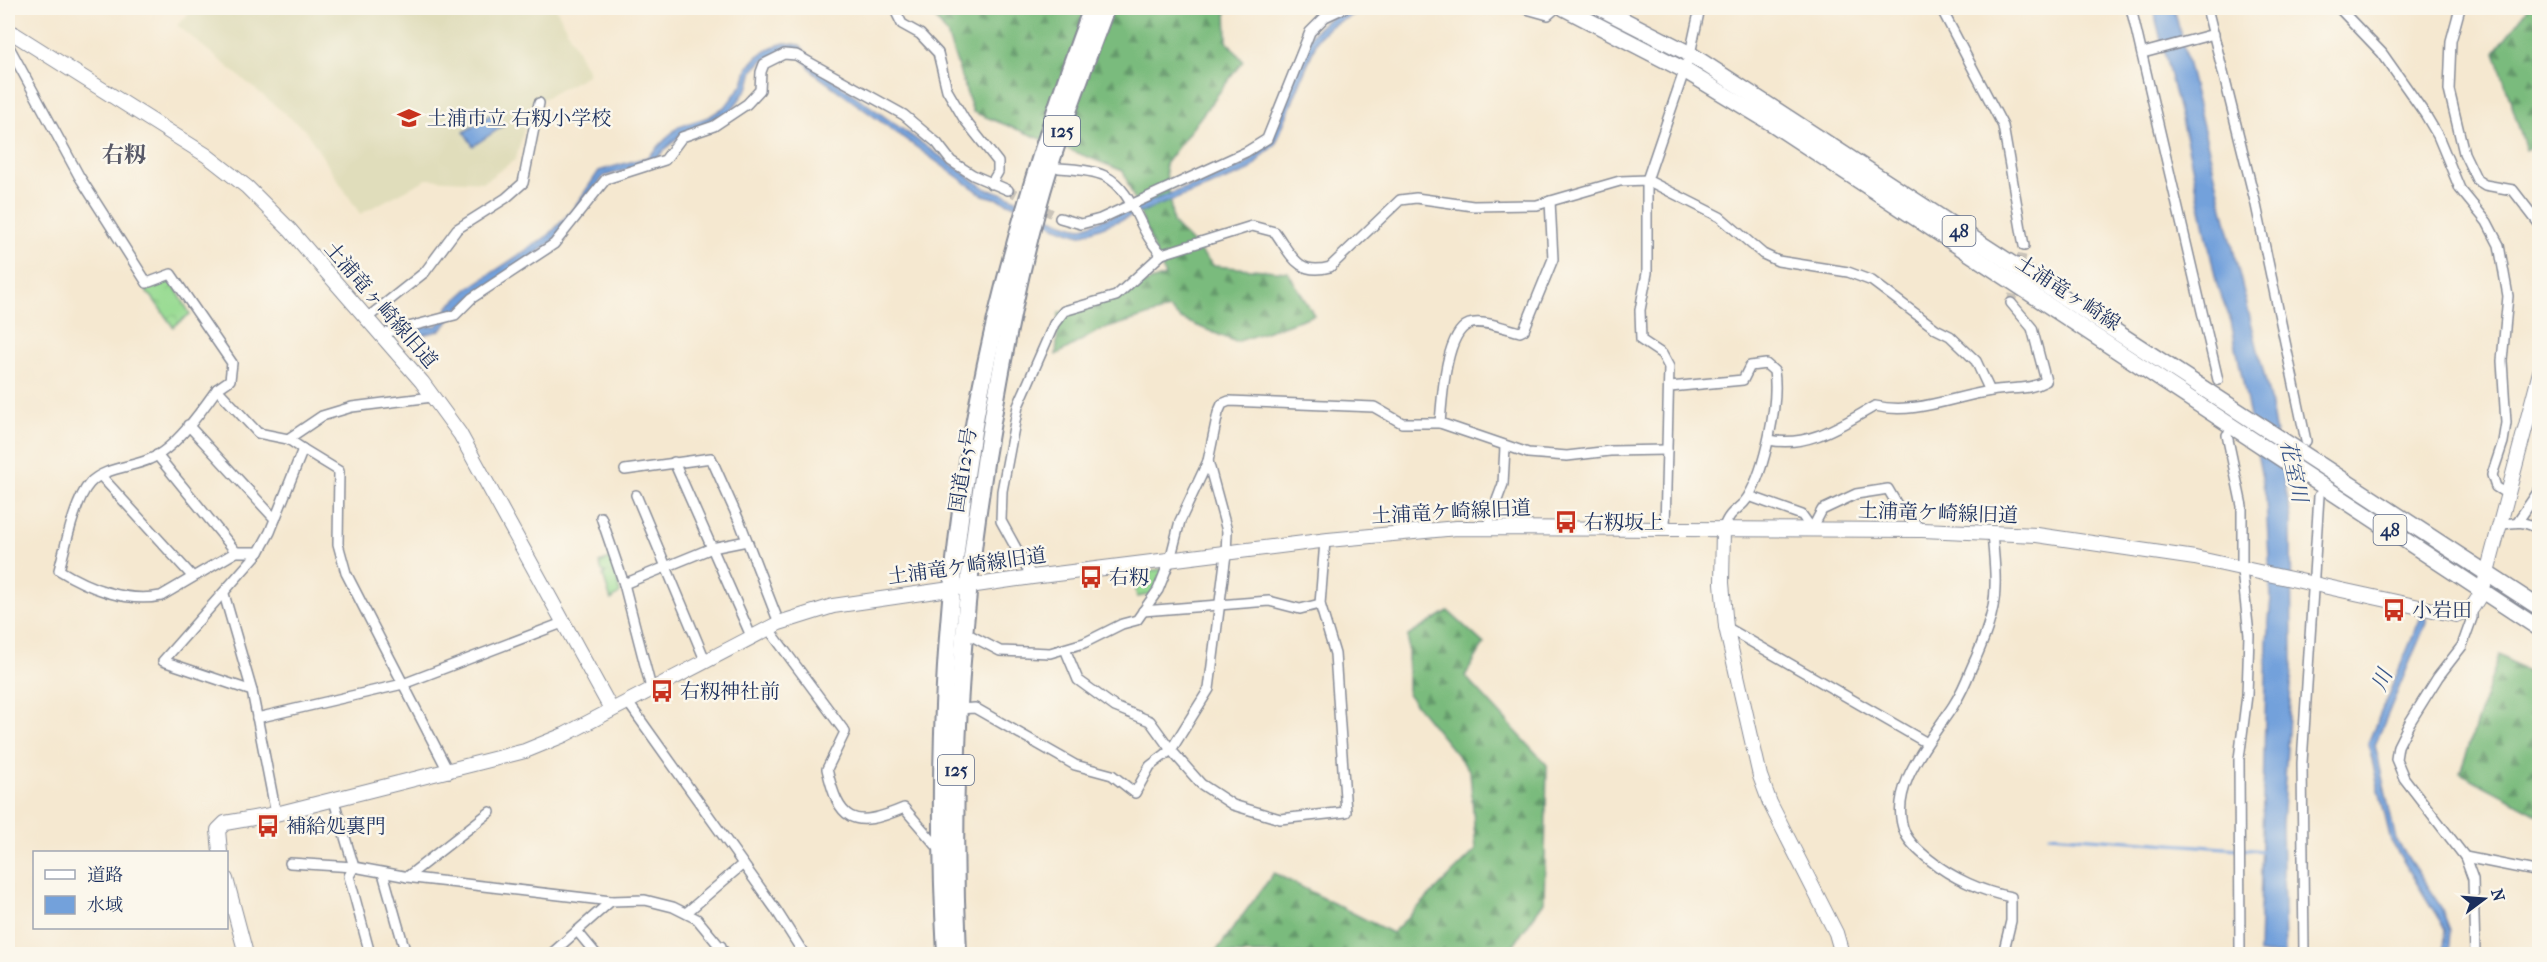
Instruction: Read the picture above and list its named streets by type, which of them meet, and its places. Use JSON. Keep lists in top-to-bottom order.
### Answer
{
  "streets": {
    "highway": ["125", "国道125号"],
    "main road": ["48", "土浦竜ヶ崎線"],
    "street": ["土浦竜ヶ崎線旧道", "土浦竜ケ崎線旧道"]
  },
  "crossings": [
    ["土浦竜ヶ崎線旧道", "土浦竜ケ崎線旧道"],
    ["国道125号", "土浦竜ケ崎線旧道"]
  ],
  "districts": ["右籾"],
  "water": ["花室川", "川"],
  "places": {
    "school or university": ["土浦市立 右籾小学校"],
    "bus stop": [
      "右籾坂上",
      "右籾",
      "小岩田",
      "右籾神社前",
      "補給処裏門"
    ]
  },
  "legend": ["道路", "水域"],
  "north": "right"
}
